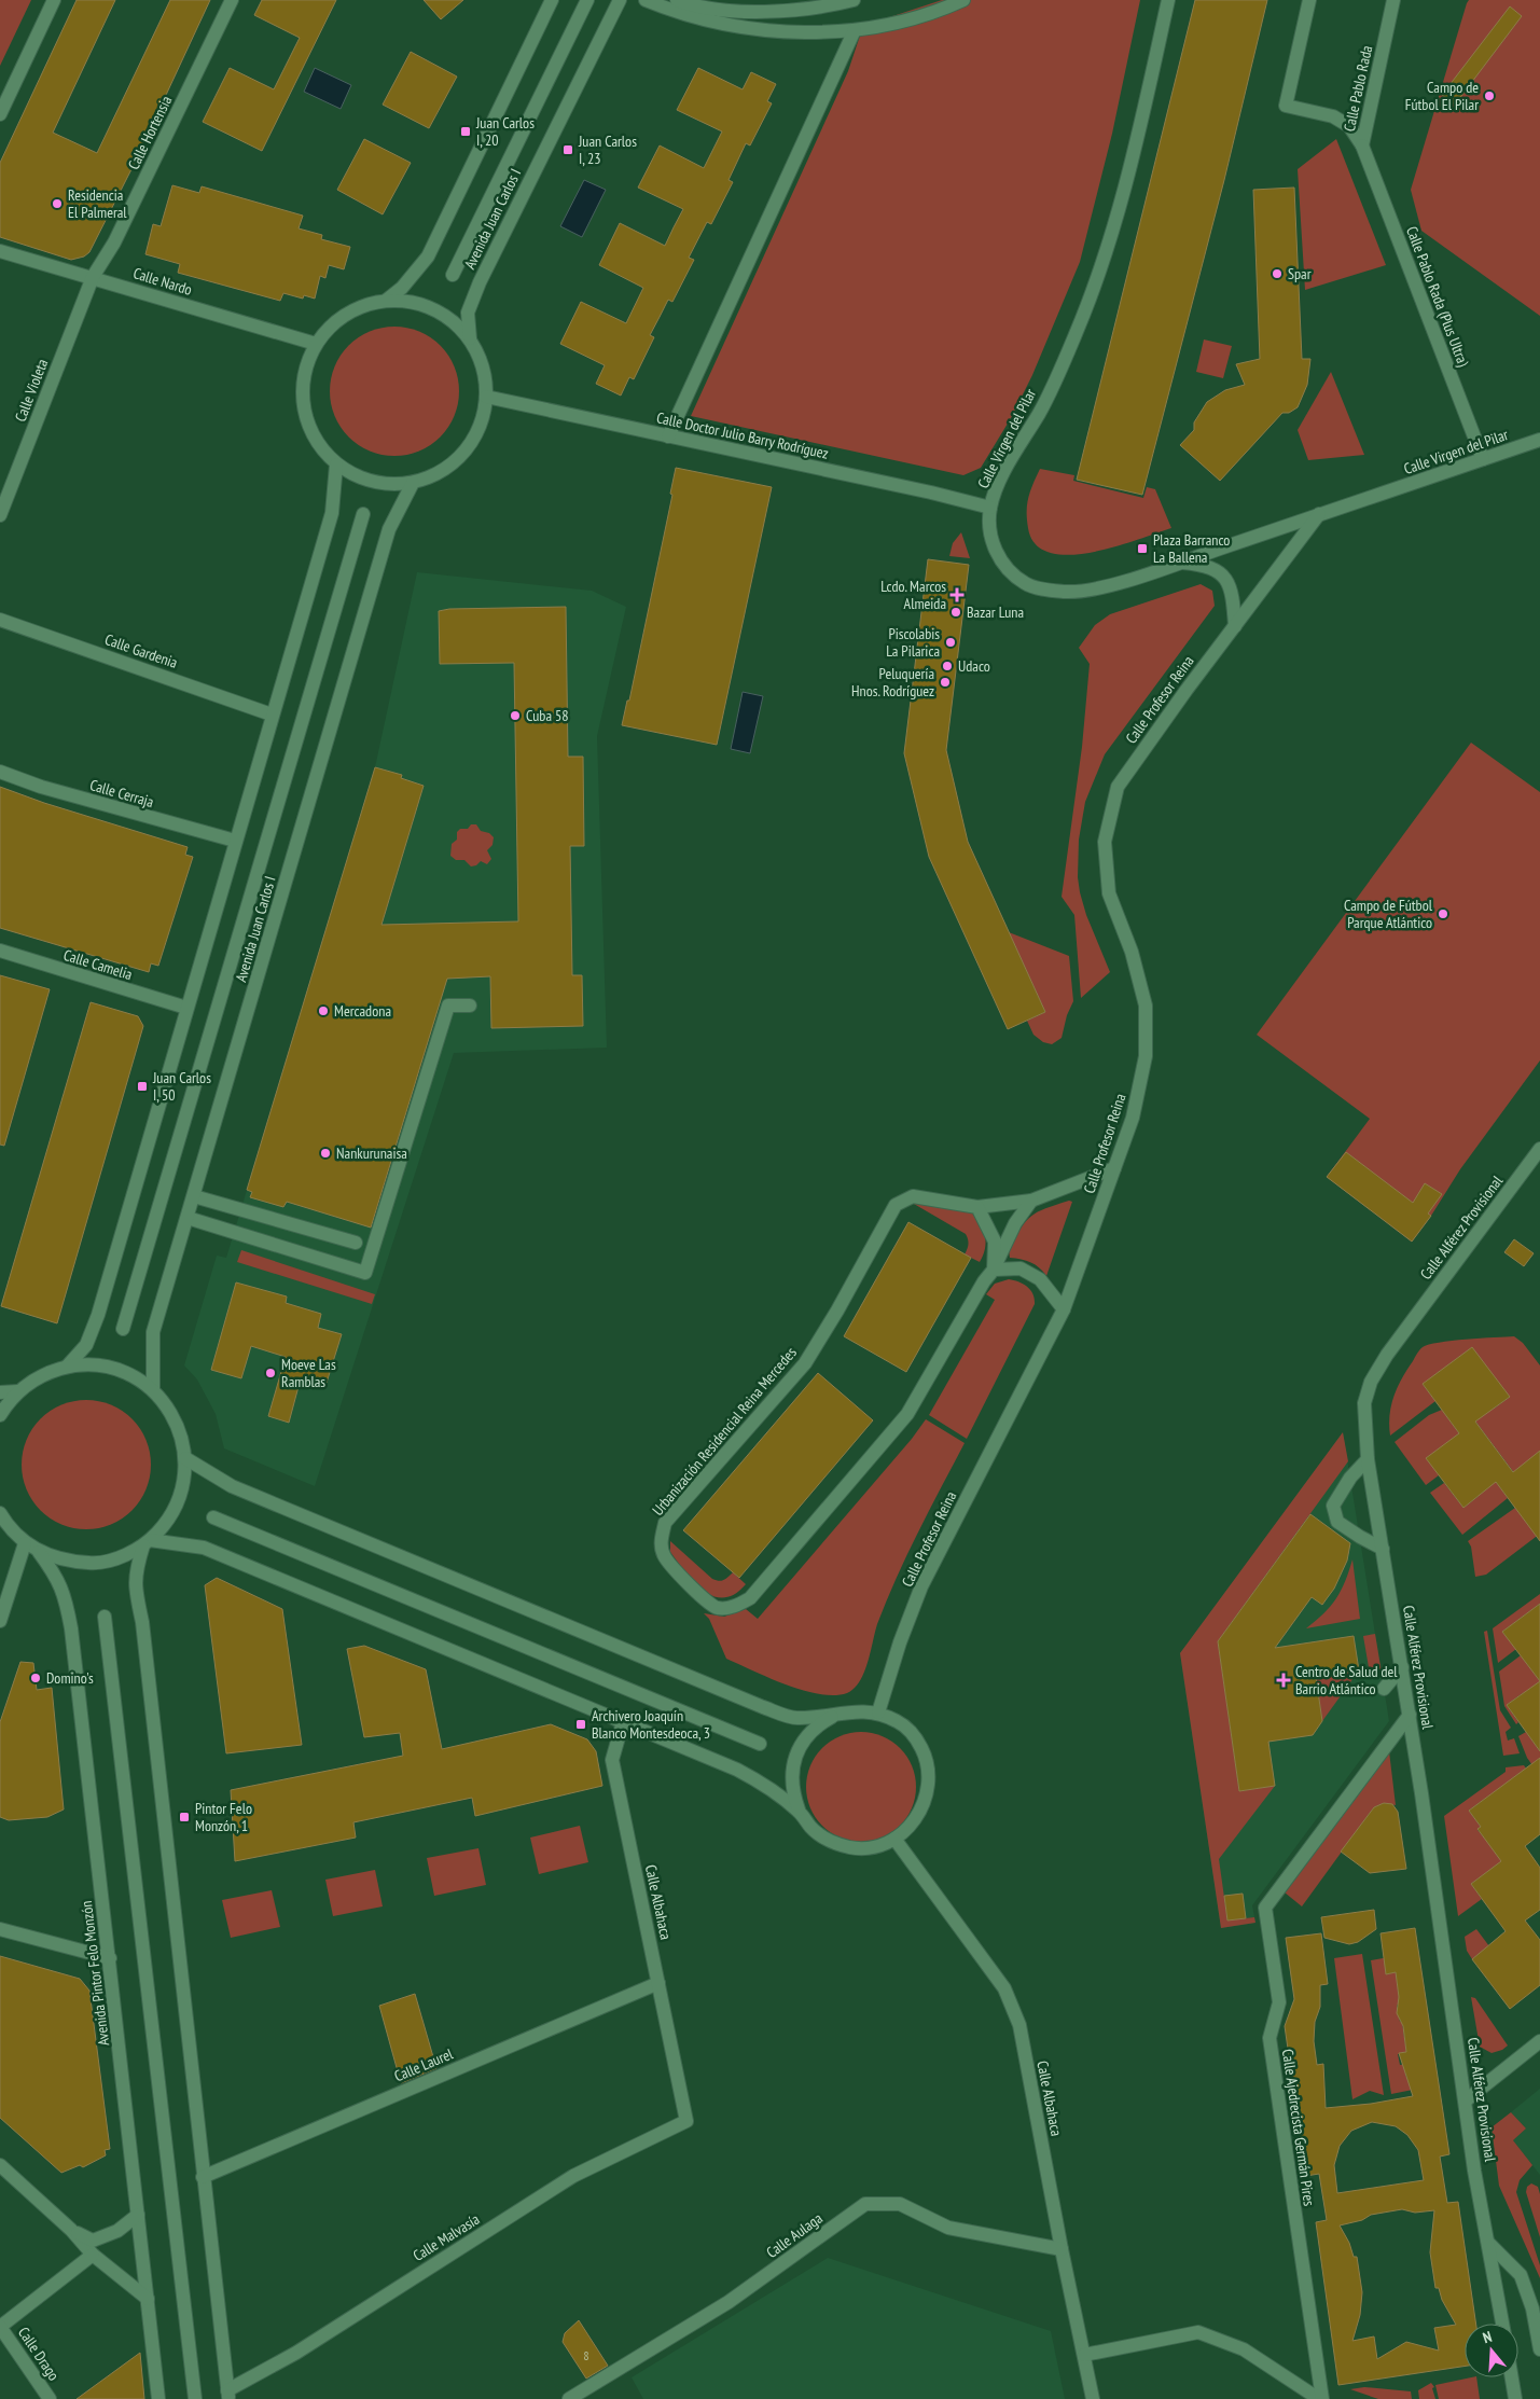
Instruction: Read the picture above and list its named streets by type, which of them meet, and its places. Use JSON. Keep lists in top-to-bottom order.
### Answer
{
  "streets": {
    "street": [
      "Calle Pablo Rada",
      "Calle Hortensia",
      "Avenida Juan Carlos I",
      "Calle Nardo",
      "Calle Pablo Rada (Plus Ultra)",
      "Calle Violeta",
      "Calle Doctor Julio Barry Rodríguez",
      "Calle Virgen del Pilar",
      "Calle Gardenia",
      "Calle Profesor Reina",
      "Calle Cerraja",
      "Calle Camelia",
      "Calle Alférez Provisional",
      "Urbanización Residencial Reina Mercedes",
      "Calle Albahaca",
      "Avenida Pintor Felo Monzón",
      "Calle Laurel",
      "Calle Ajedrecista Germán Pires",
      "Calle Aulaga",
      "Calle Malvasía",
      "Calle Drago"
    ]
  },
  "crossings": [
    ["Calle Pablo Rada", "Calle Pablo Rada (Plus Ultra)"],
    ["Calle Hortensia", "Calle Nardo"],
    ["Calle Hortensia", "Calle Violeta"],
    ["Avenida Juan Carlos I", "Calle Nardo"],
    ["Avenida Juan Carlos I", "Calle Doctor Julio Barry Rodríguez"],
    ["Calle Nardo", "Calle Violeta"],
    ["Calle Nardo", "Calle Doctor Julio Barry Rodríguez"],
    ["Calle Pablo Rada (Plus Ultra)", "Calle Virgen del Pilar"],
    ["Calle Doctor Julio Barry Rodríguez", "Calle Virgen del Pilar"],
    ["Calle Virgen del Pilar", "Calle Profesor Reina"],
    ["Calle Profesor Reina", "Urbanización Residencial Reina Mercedes"],
    ["Calle Profesor Reina", "Calle Albahaca"],
    ["Calle Alférez Provisional", "Calle Ajedrecista Germán Pires"],
    ["Calle Albahaca", "Calle Laurel"],
    ["Calle Albahaca", "Calle Aulaga"],
    ["Calle Albahaca", "Calle Malvasía"]
  ],
  "places": {
    "other": [
      "Campo de Fútbol El Pilar",
      "Residencia El Palmeral",
      "Spar",
      "Bazar Luna",
      "Piscolabis La Pilarica",
      "Udaco",
      "Peluquería Hnos. Rodríguez",
      "Cuba 58",
      "Campo de Fútbol Parque Atlántico",
      "Mercadona",
      "Nankurunaisa",
      "Moeve Las Ramblas",
      "Domino's"
    ],
    "transit": [
      "Juan Carlos I, 20",
      "Juan Carlos I, 23",
      "Plaza Barranco La Ballena",
      "Juan Carlos I, 50",
      "Archivero Joaquín Blanco Montesdeoca, 3",
      "Pintor Felo Monzón, 1"
    ],
    "health": ["Lcdo. Marcos Almeida", "Centro de Salud del Barrio Atlántico"]
  },
  "house_numbers": ["8"],
  "north": "top"
}
